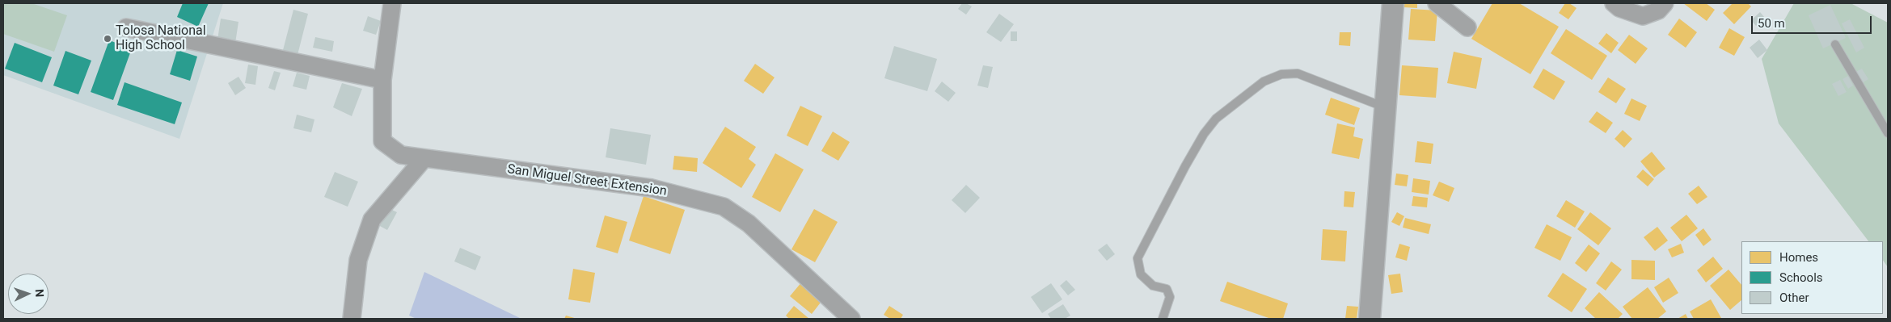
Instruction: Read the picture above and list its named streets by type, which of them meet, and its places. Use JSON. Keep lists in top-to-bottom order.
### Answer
{
  "streets": {
    "street": ["San Miguel Street Extension"]
  },
  "places": ["Tolosa National High School"],
  "legend": ["Homes", "Schools", "Other"],
  "scale_bar": "50 m",
  "north": "right"
}
